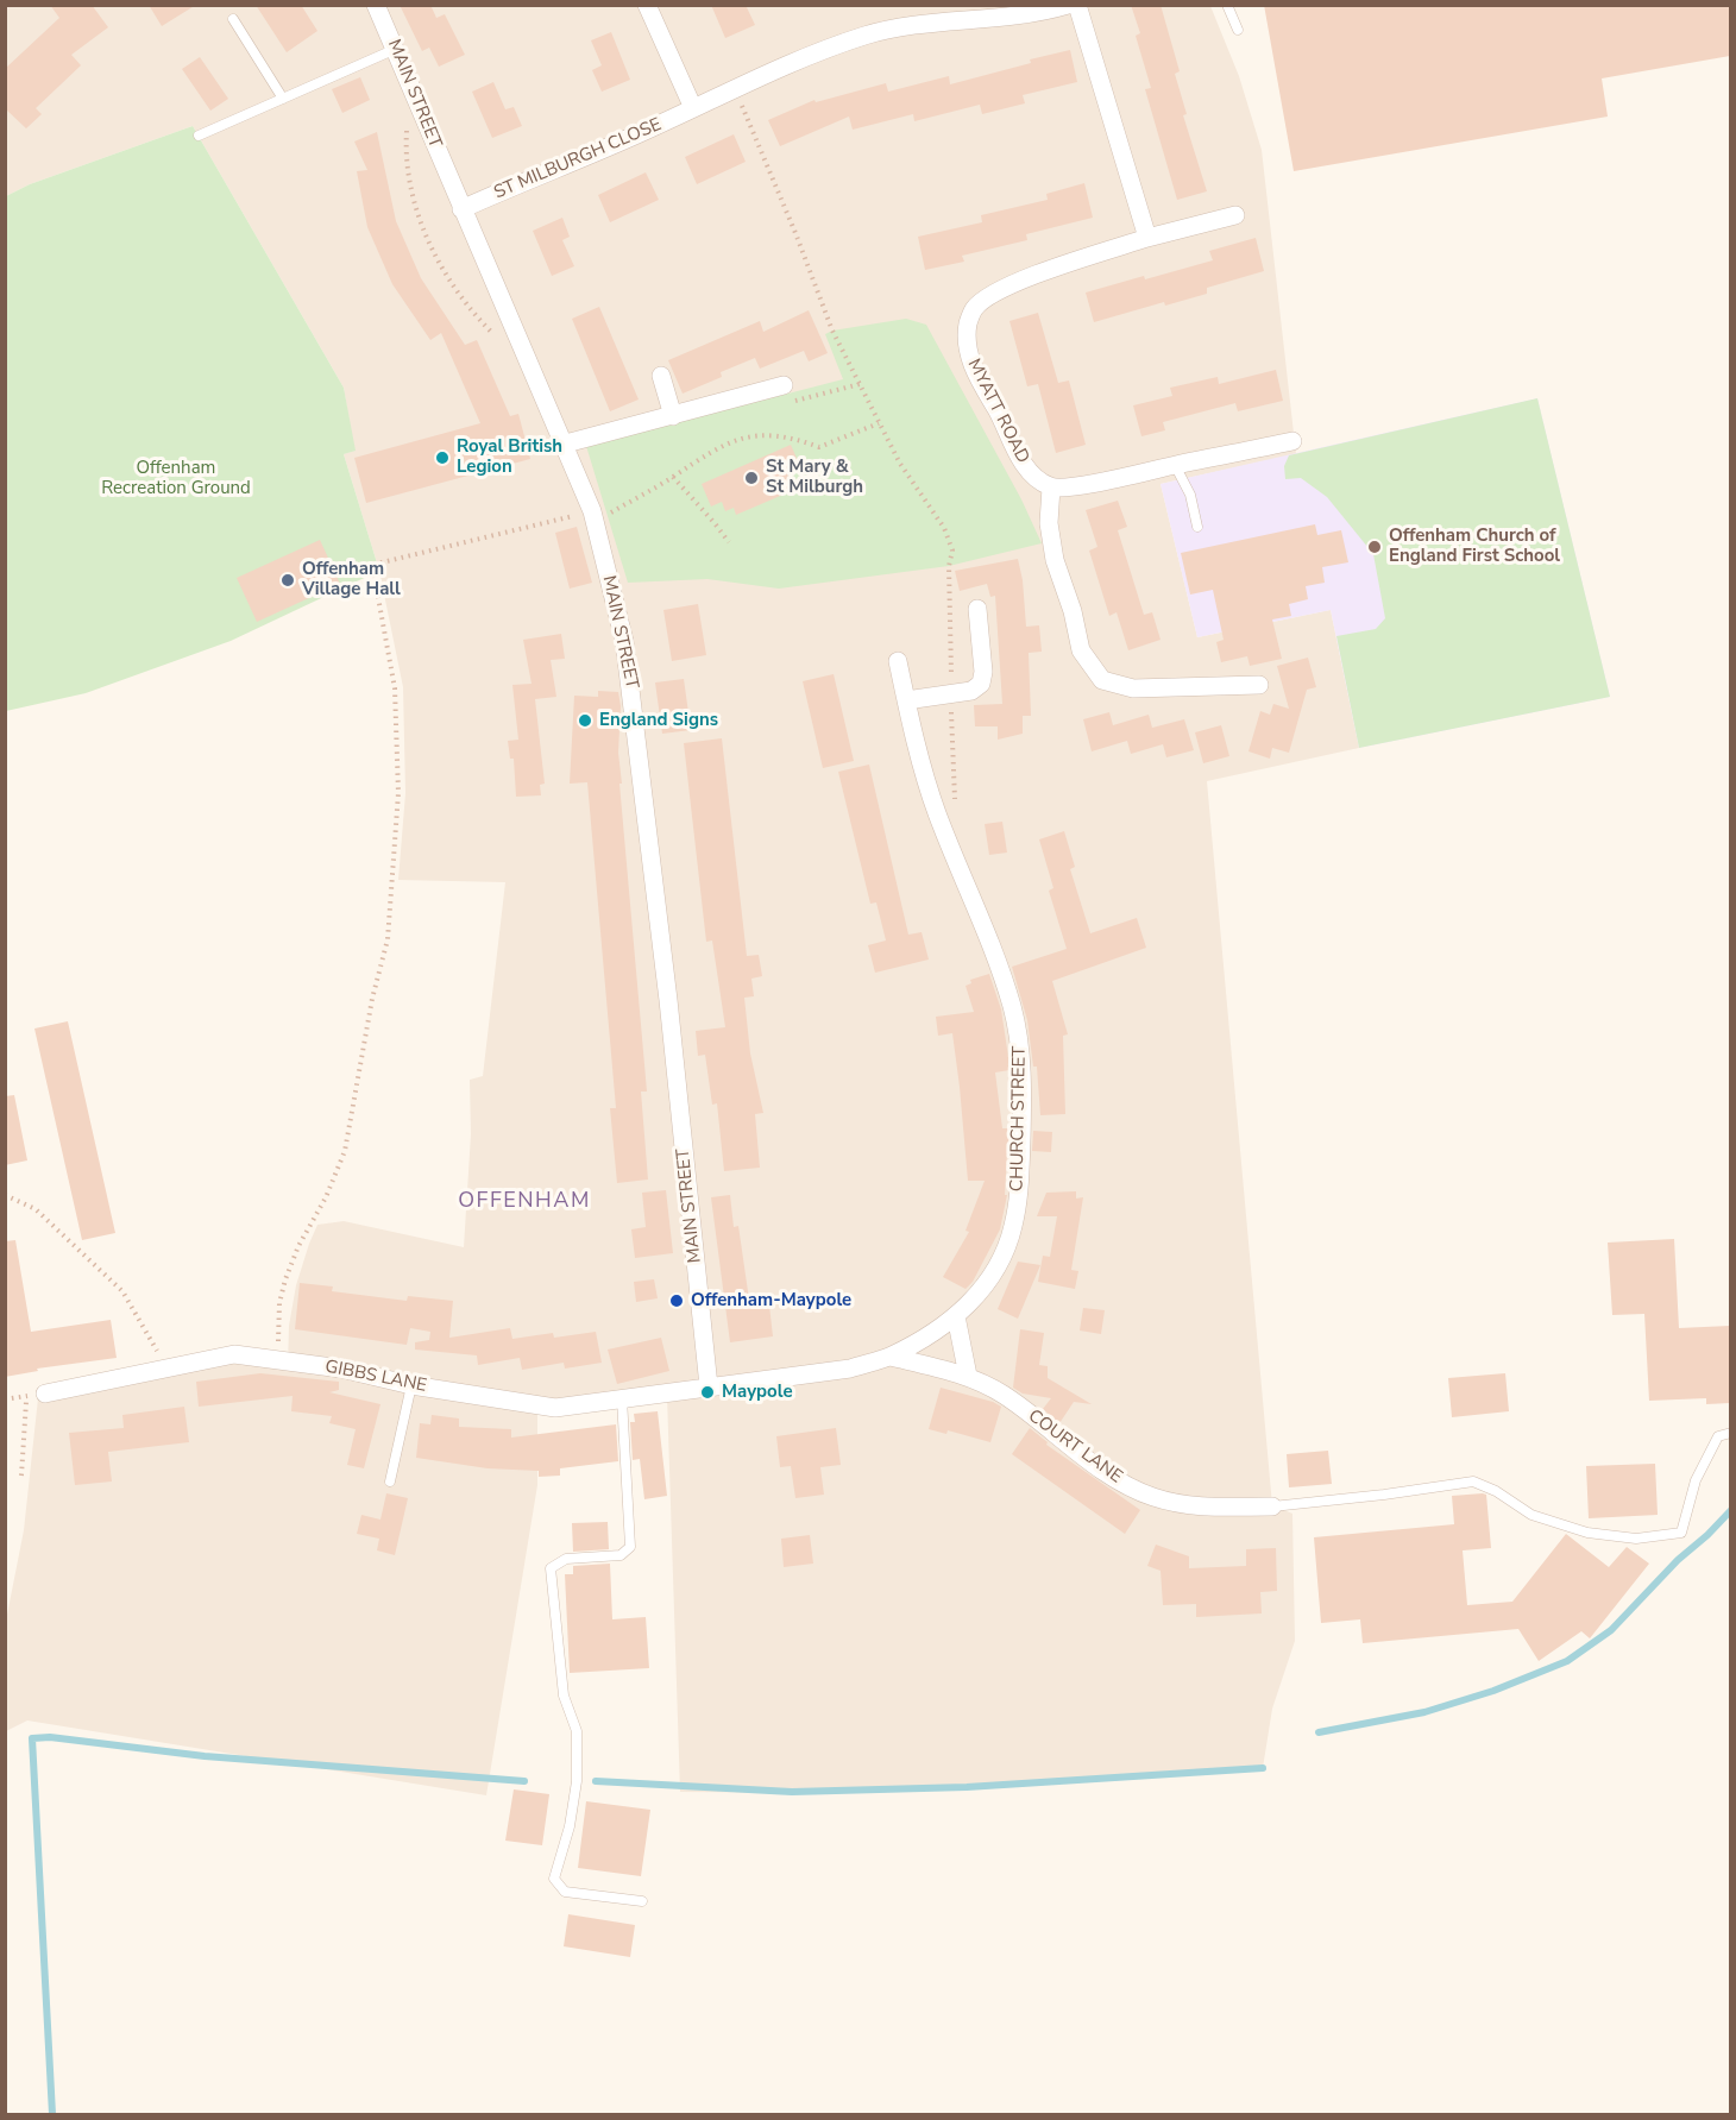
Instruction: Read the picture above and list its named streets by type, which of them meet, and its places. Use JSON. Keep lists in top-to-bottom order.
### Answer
{
  "streets": {
    "street": [
      "MAIN STREET",
      "ST MILBURGH CLOSE",
      "MYATT ROAD",
      "CHURCH STREET",
      "GIBBS LANE",
      "COURT LANE"
    ]
  },
  "crossings": [
    ["MAIN STREET", "ST MILBURGH CLOSE"],
    ["MAIN STREET", "CHURCH STREET"],
    ["MAIN STREET", "GIBBS LANE"],
    ["CHURCH STREET", "GIBBS LANE"],
    ["CHURCH STREET", "COURT LANE"]
  ],
  "districts": ["OFFENHAM"],
  "parks": ["Offenham Recreation Ground"],
  "places": [
    "Royal British Legion",
    "St Mary & St Milburgh",
    "Offenham Church of England First School",
    "Offenham Village Hall",
    "England Signs",
    "Offenham-Maypole",
    "Maypole"
  ]
}
